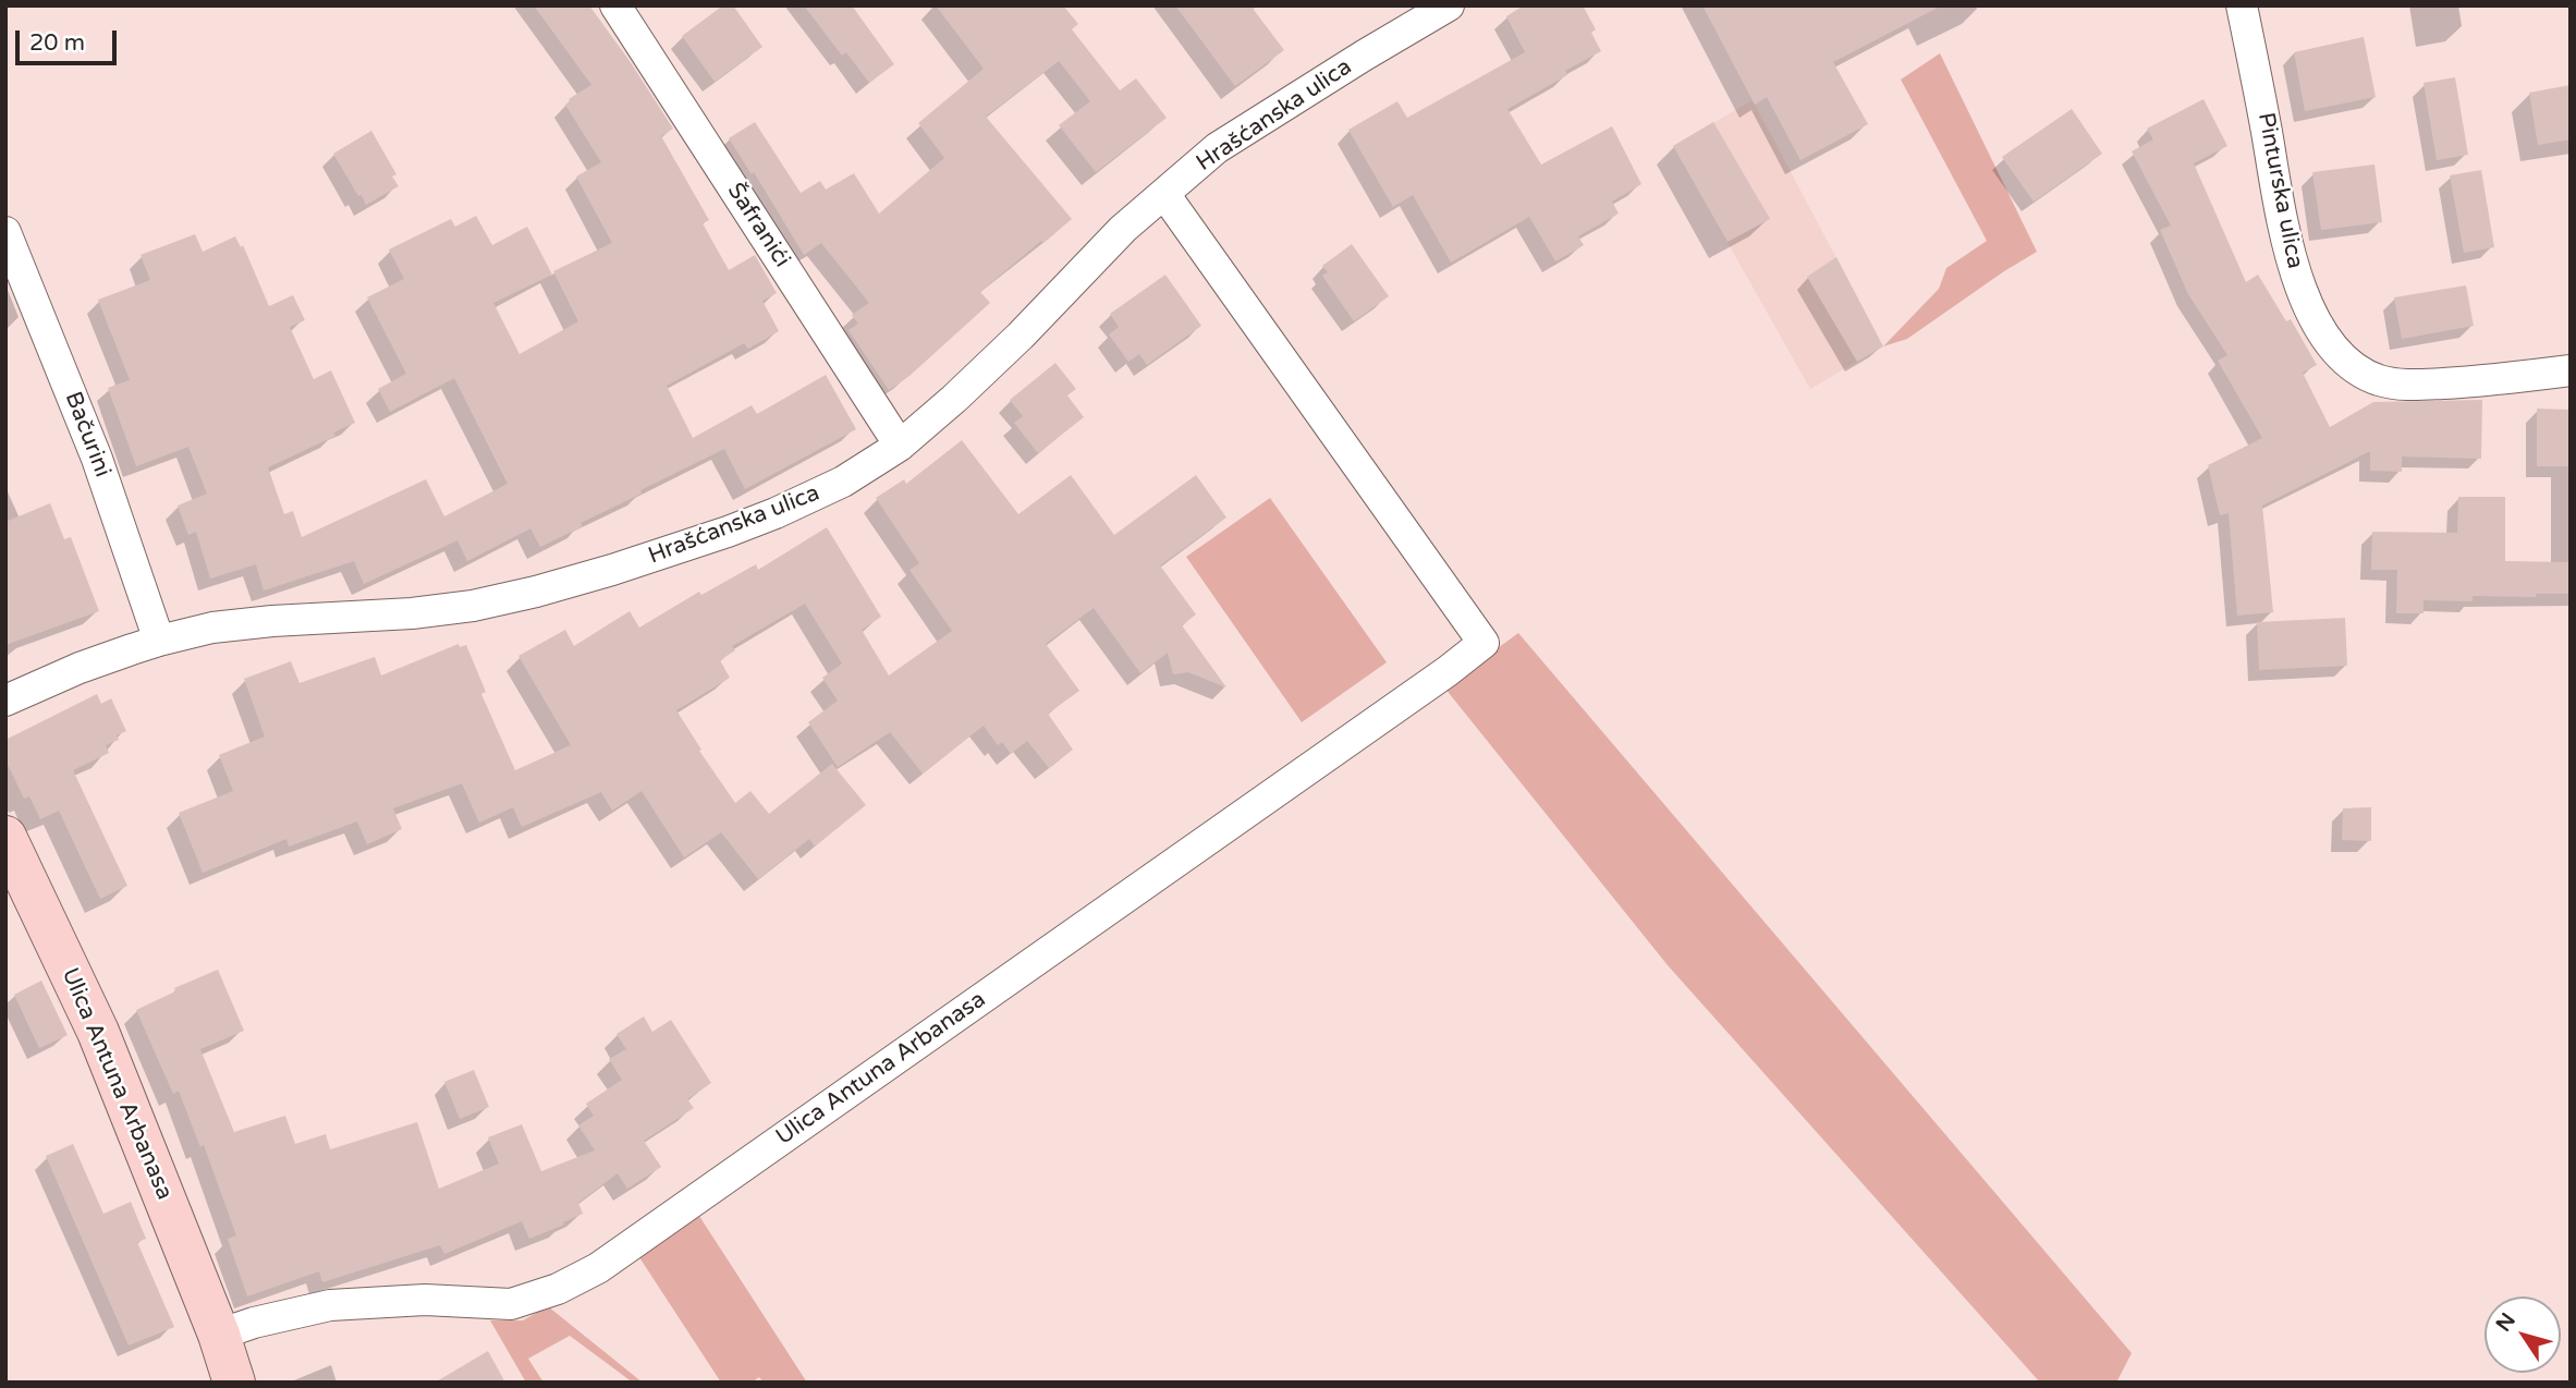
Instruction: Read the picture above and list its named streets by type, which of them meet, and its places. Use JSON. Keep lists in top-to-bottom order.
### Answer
{
  "streets": {
    "main road": ["Ulica Antuna Arbanasa"],
    "street": [
      "Hrašćanska ulica",
      "Pinturska ulica",
      "Šafranići",
      "Bačurini"
    ]
  },
  "crossings": [
    ["Hrašćanska ulica", "Šafranići"],
    ["Hrašćanska ulica", "Bačurini"],
    ["Hrašćanska ulica", "Ulica Antuna Arbanasa"]
  ],
  "scale_bar": "20 m",
  "north": "top left"
}
